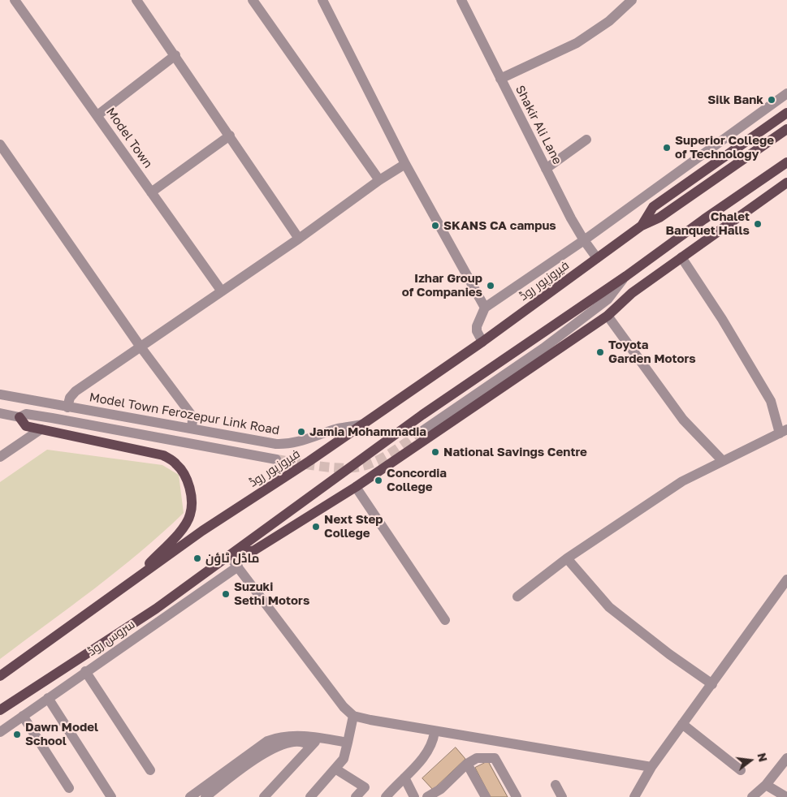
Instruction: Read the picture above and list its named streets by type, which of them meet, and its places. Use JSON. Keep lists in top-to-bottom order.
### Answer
{
  "streets": {
    "main road": ["فیروزپور روڈ"],
    "street": [
      "Shakir Ali Lane",
      "Model Town",
      "Model Town Ferozepur Link Road",
      "سروس روڈ"
    ]
  },
  "crossings": [
    ["Shakir Ali Lane", "فیروزپور روڈ"],
    ["فیروزپور روڈ", "Model Town Ferozepur Link Road"]
  ],
  "places": [
    "Silk Bank",
    "Superior College of Technology",
    "Chalet Banquet Halls",
    "SKANS CA campus",
    "Izhar Group of Companies",
    "Toyota Garden Motors",
    "Jamia Mohammadia",
    "National Savings Centre",
    "Concordia College",
    "Next Step College",
    "ماڈل ٹاؤن",
    "Suzuki Sethi Motors",
    "Dawn Model School"
  ],
  "north": "right"
}
